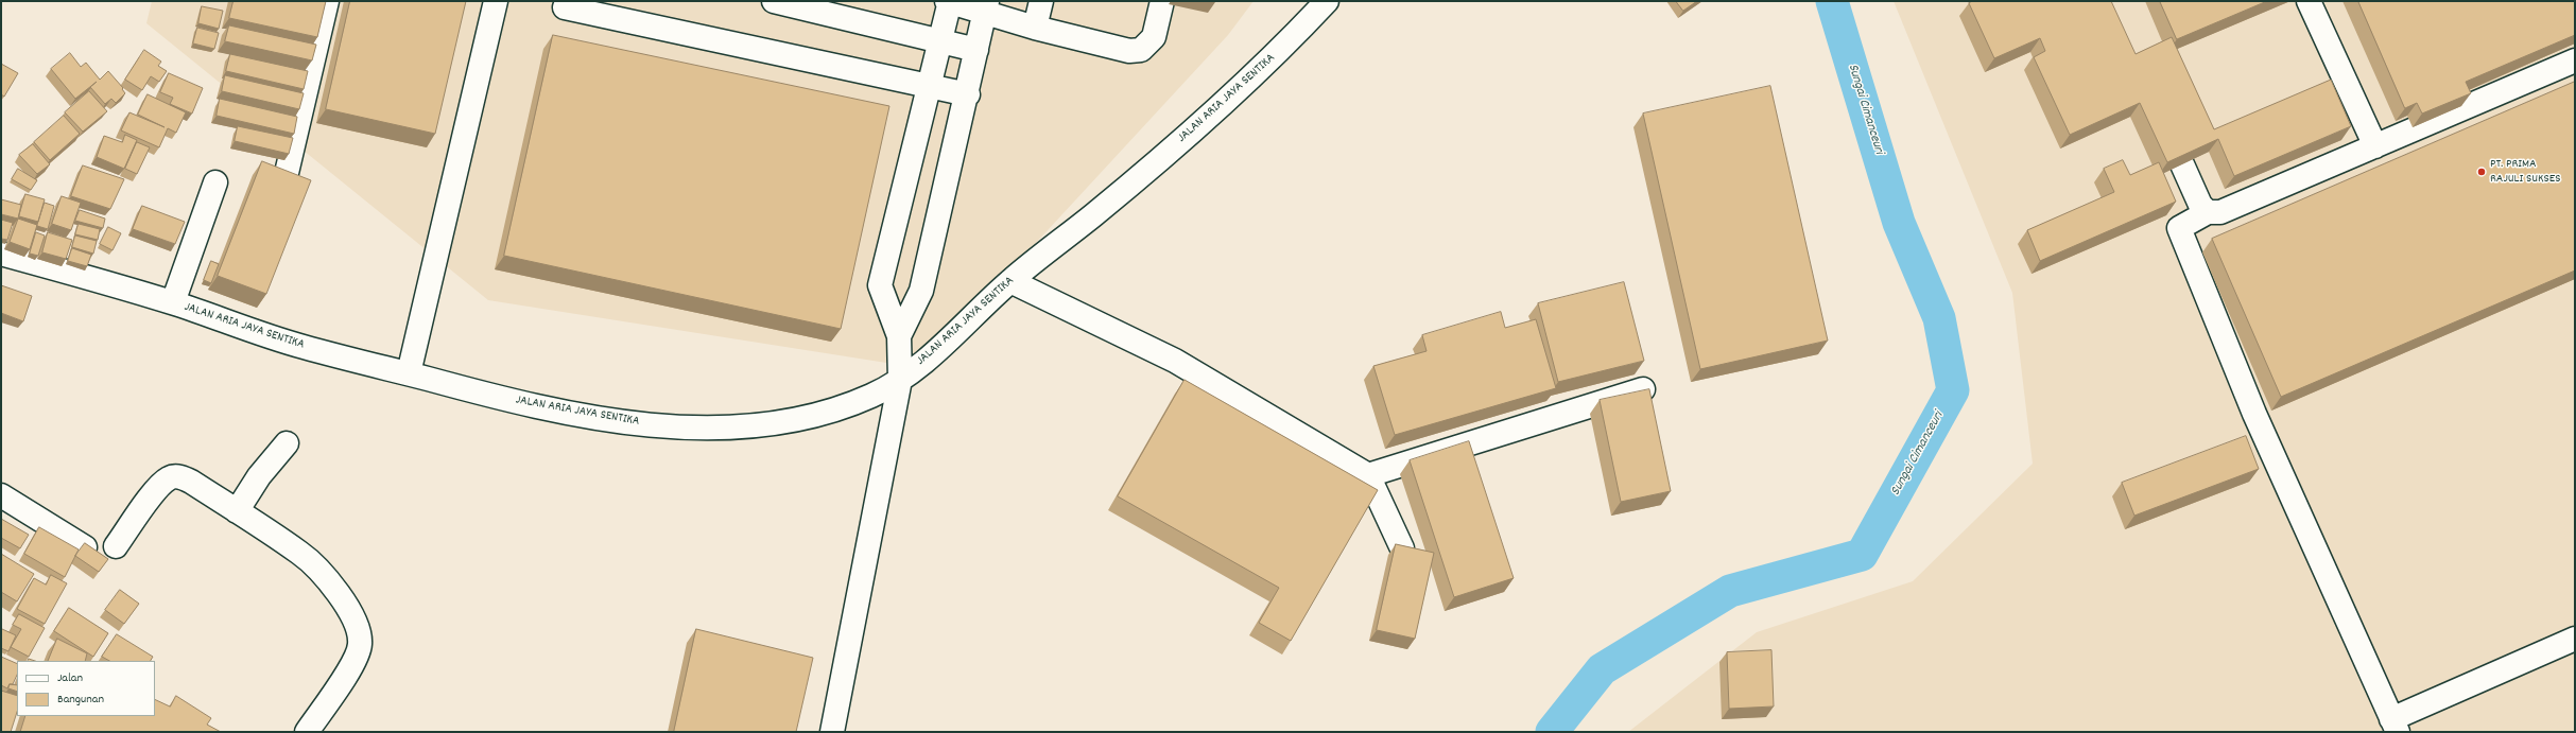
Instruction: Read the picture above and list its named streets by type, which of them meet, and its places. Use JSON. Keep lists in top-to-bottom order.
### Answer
{
  "streets": {
    "street": ["JALAN ARIA JAYA SENTIKA"]
  },
  "water": ["Sungai Cimanceuri"],
  "places": ["PT. PRIMA RAJULI SUKSES"],
  "legend": ["Jalan", "Bangunan"]
}
